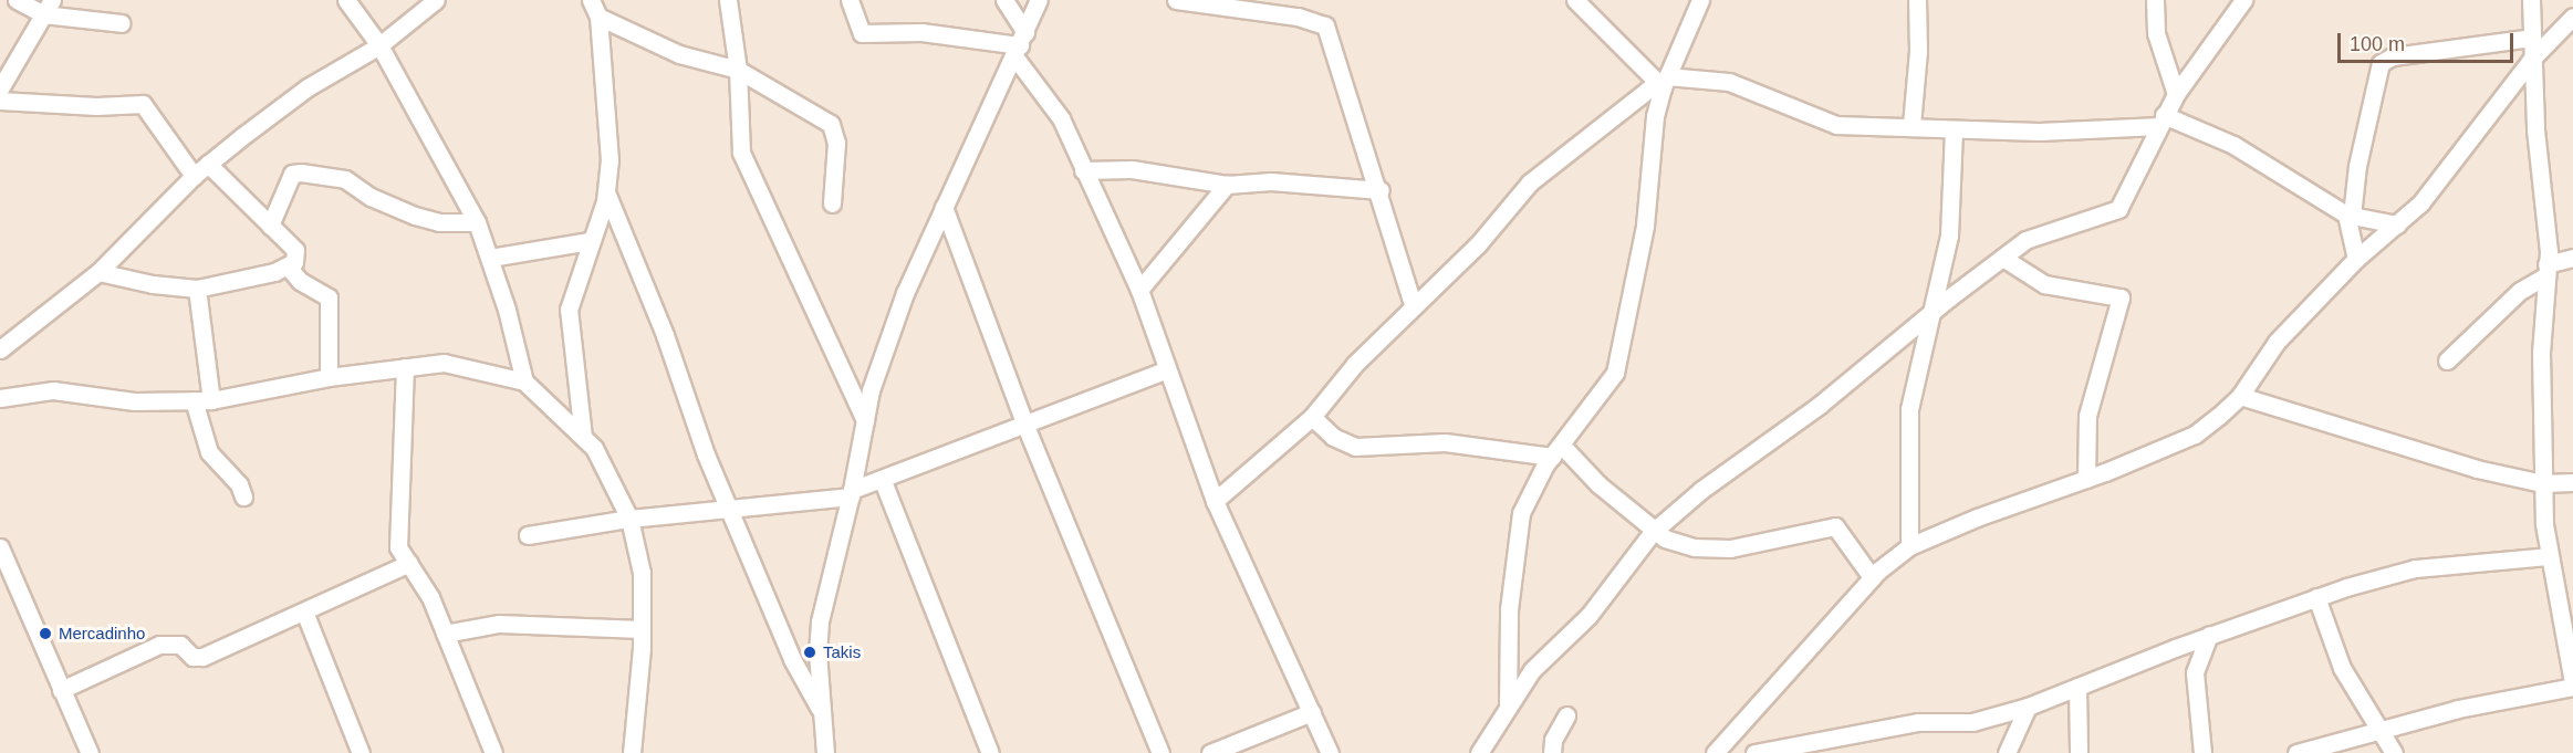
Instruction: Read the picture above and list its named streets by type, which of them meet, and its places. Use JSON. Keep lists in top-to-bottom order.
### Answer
{
  "places": ["Mercadinho", "Takis"],
  "scale_bar": "100 m"
}
